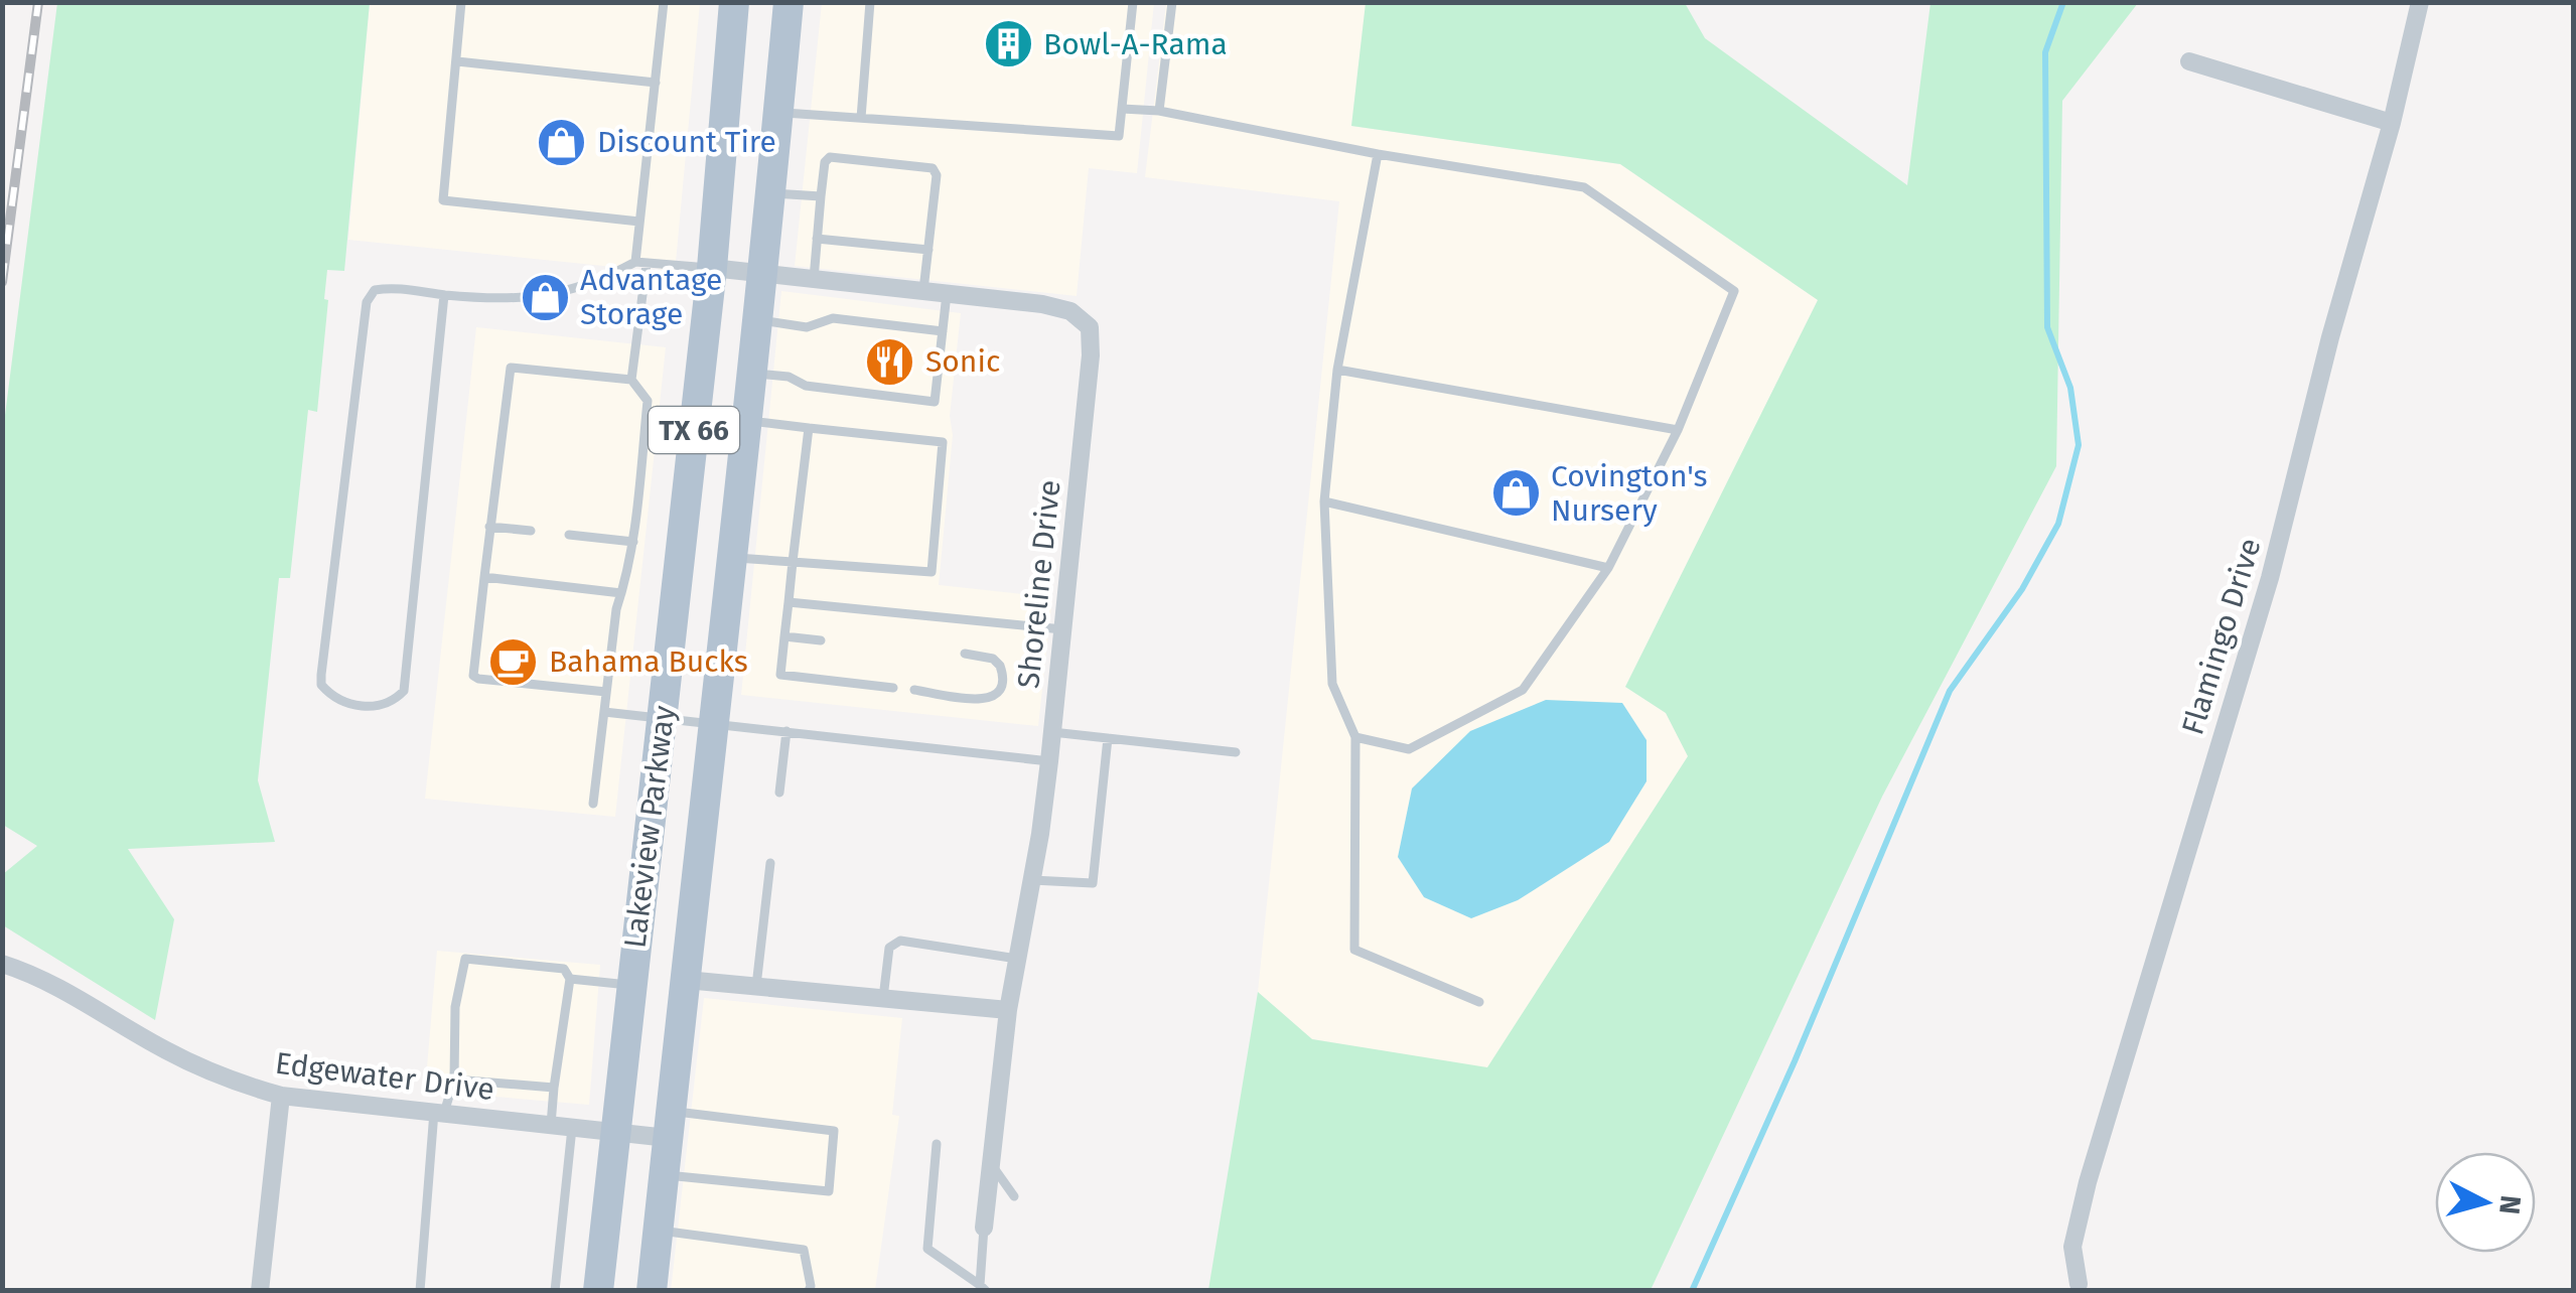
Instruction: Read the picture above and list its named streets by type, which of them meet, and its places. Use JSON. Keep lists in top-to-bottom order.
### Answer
{
  "streets": {
    "main road": ["TX 66", "Lakeview Parkway"],
    "street": ["Shoreline Drive", "Flamingo Drive", "Edgewater Drive"]
  },
  "crossings": [
    ["Shoreline Drive", "Lakeview Parkway"],
    ["Lakeview Parkway", "Edgewater Drive"]
  ],
  "places": {
    "building": ["Bowl-A-Rama"],
    "shop": ["Discount Tire", "Advantage Storage", "Covington's Nursery"],
    "restaurant": ["Sonic"],
    "cafe": ["Bahama Bucks"]
  },
  "north": "right"
}
